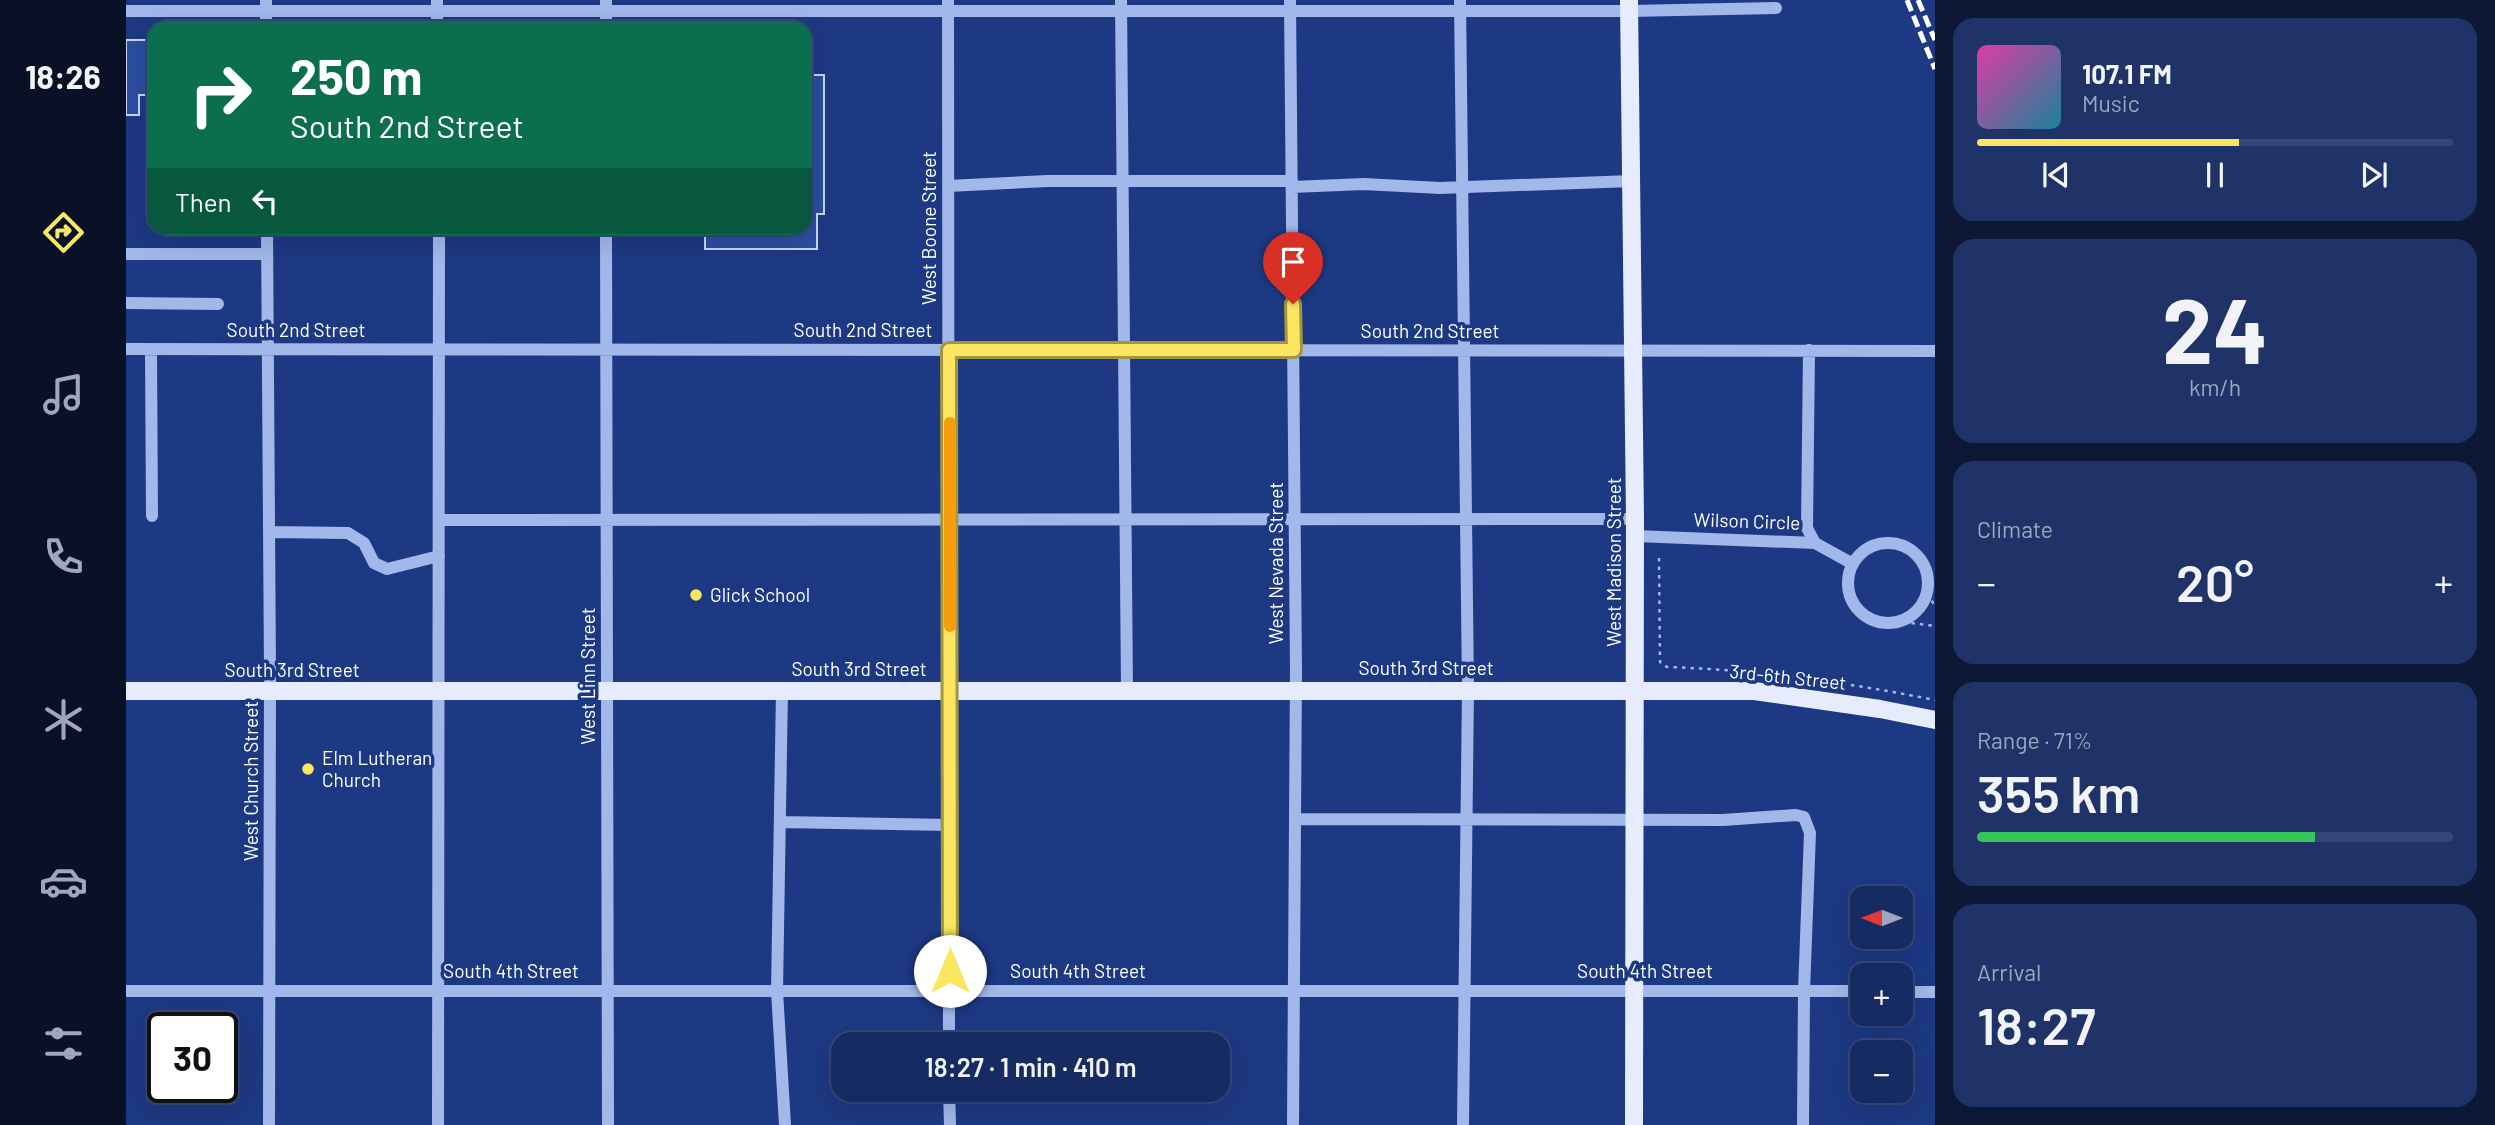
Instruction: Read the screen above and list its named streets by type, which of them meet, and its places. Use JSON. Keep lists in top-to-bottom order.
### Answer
{
  "streets": {
    "main road": ["West Madison Street", "South 3rd Street", "3rd-6th Street"],
    "street": [
      "West Boone Street",
      "South 2nd Street",
      "Wilson Circle",
      "West Nevada Street",
      "West Linn Street",
      "West Church Street",
      "South 4th Street"
    ]
  },
  "crossings": [
    ["West Boone Street", "South 2nd Street"],
    ["West Boone Street", "Wilson Circle"],
    ["West Boone Street", "South 3rd Street"],
    ["West Boone Street", "South 4th Street"],
    ["South 2nd Street", "West Madison Street"],
    ["South 2nd Street", "West Nevada Street"],
    ["South 2nd Street", "West Linn Street"],
    ["South 2nd Street", "West Church Street"],
    ["Wilson Circle", "West Madison Street"],
    ["Wilson Circle", "West Nevada Street"],
    ["Wilson Circle", "West Linn Street"],
    ["West Madison Street", "South 3rd Street"],
    ["West Madison Street", "3rd-6th Street"],
    ["West Madison Street", "South 4th Street"],
    ["West Nevada Street", "South 3rd Street"],
    ["West Nevada Street", "South 4th Street"],
    ["South 3rd Street", "West Linn Street"],
    ["South 3rd Street", "3rd-6th Street"],
    ["South 3rd Street", "West Church Street"],
    ["West Linn Street", "South 4th Street"],
    ["West Church Street", "South 4th Street"]
  ],
  "places": ["Glick School", "Elm Lutheran Church"],
  "north": "left",
  "page": {
    "tabs": "18:26",
    "turn": ["250 m", "South 2nd Street"],
    "song": ["107.1 FM", "Music"],
    "then": "Then",
    "tile": [
      ["24", "km/h"],
      "Climate",
      ["Range · 71%", "355 km"],
      ["Arrival", "18:27"]
    ],
    "heat": ["−", "20°", "+"],
    "map_buttons": ["+", "−"],
    "limit": "30",
    "trip": "18:27 · 1 min · 410 m"
  }
}
